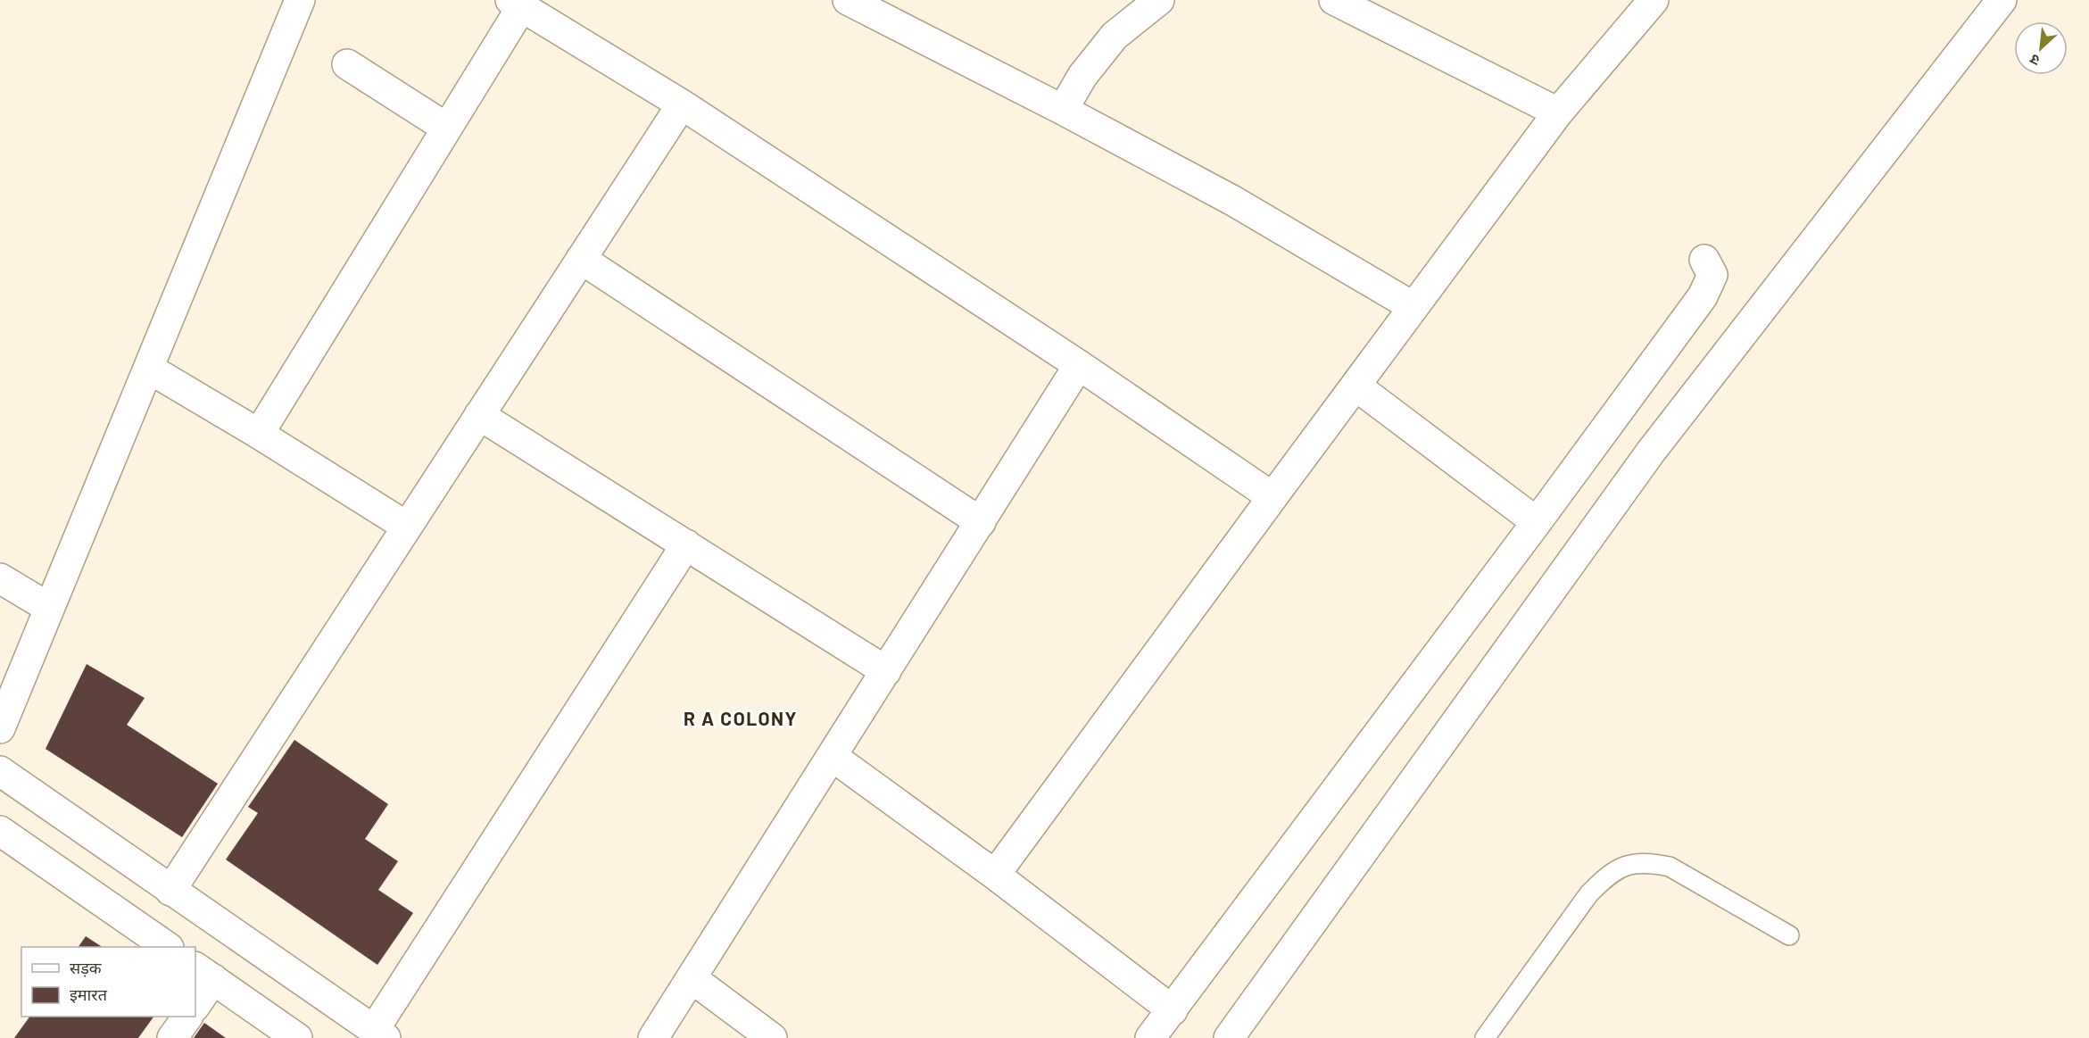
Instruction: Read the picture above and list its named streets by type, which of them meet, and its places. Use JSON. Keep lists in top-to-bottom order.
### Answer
{
  "districts": ["R A COLONY"],
  "legend": ["सड़क", "इमारत"],
  "north": "bottom left"
}
